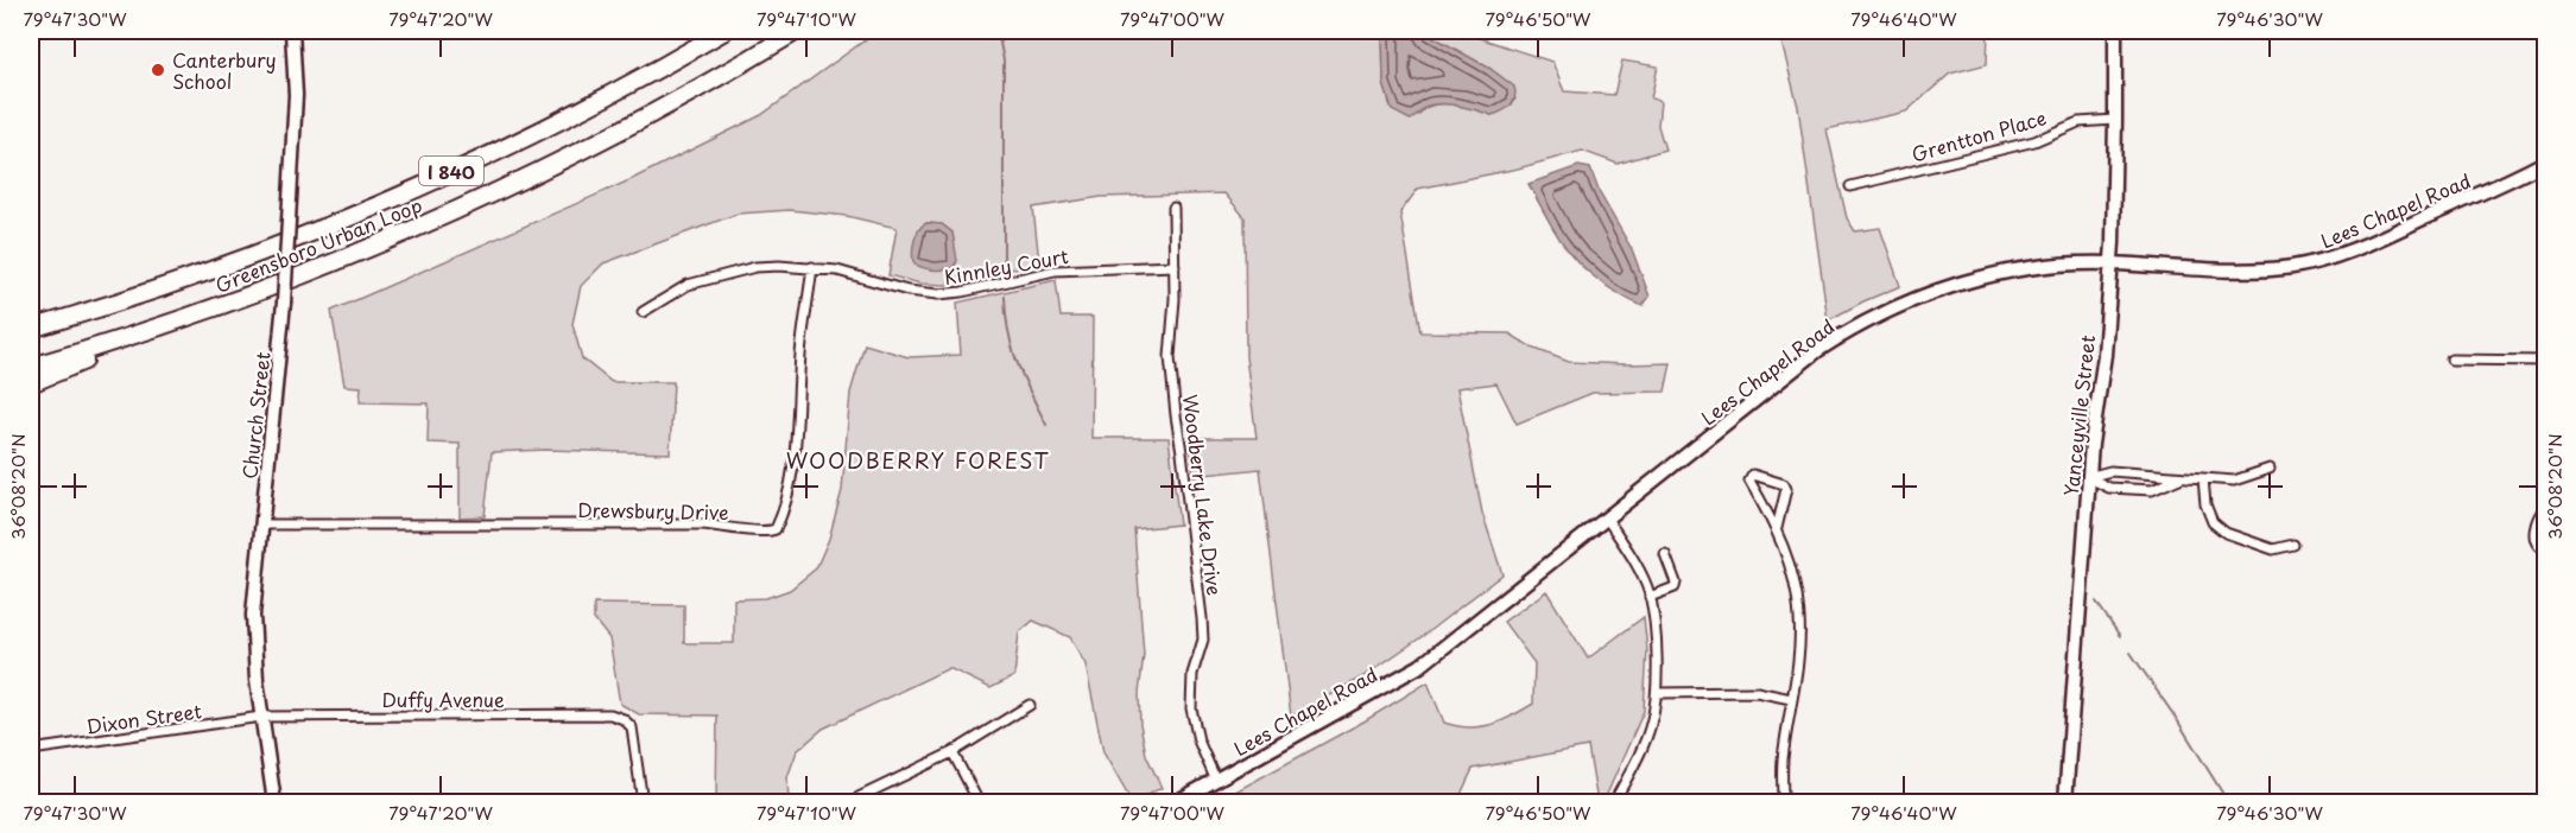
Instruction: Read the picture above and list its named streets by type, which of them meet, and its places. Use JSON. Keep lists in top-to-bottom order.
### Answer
{
  "streets": {
    "highway": ["I 840", "Greensboro Urban Loop"],
    "main road": ["Lees Chapel Road", "Church Street", "Yanceyville Street"],
    "street": [
      "Grentton Place",
      "Kinnley Court",
      "Woodberry Lake Drive",
      "Drewsbury Drive",
      "Duffy Avenue",
      "Dixon Street"
    ]
  },
  "crossings": [
    ["Grentton Place", "Yanceyville Street"],
    ["Lees Chapel Road", "Yanceyville Street"],
    ["Lees Chapel Road", "Woodberry Lake Drive"],
    ["Kinnley Court", "Woodberry Lake Drive"],
    ["Kinnley Court", "Drewsbury Drive"],
    ["Church Street", "Drewsbury Drive"],
    ["Church Street", "Duffy Avenue"],
    ["Church Street", "Dixon Street"],
    ["Duffy Avenue", "Dixon Street"]
  ],
  "districts": ["WOODBERRY FOREST"],
  "places": ["Canterbury School"],
  "coordinates": [
    "79°47'30\"W",
    "79°47'20\"W",
    "79°47'10\"W",
    "79°47'00\"W",
    "79°46'50\"W",
    "79°46'40\"W",
    "79°46'30\"W",
    "36°08'20\"N"
  ]
}
